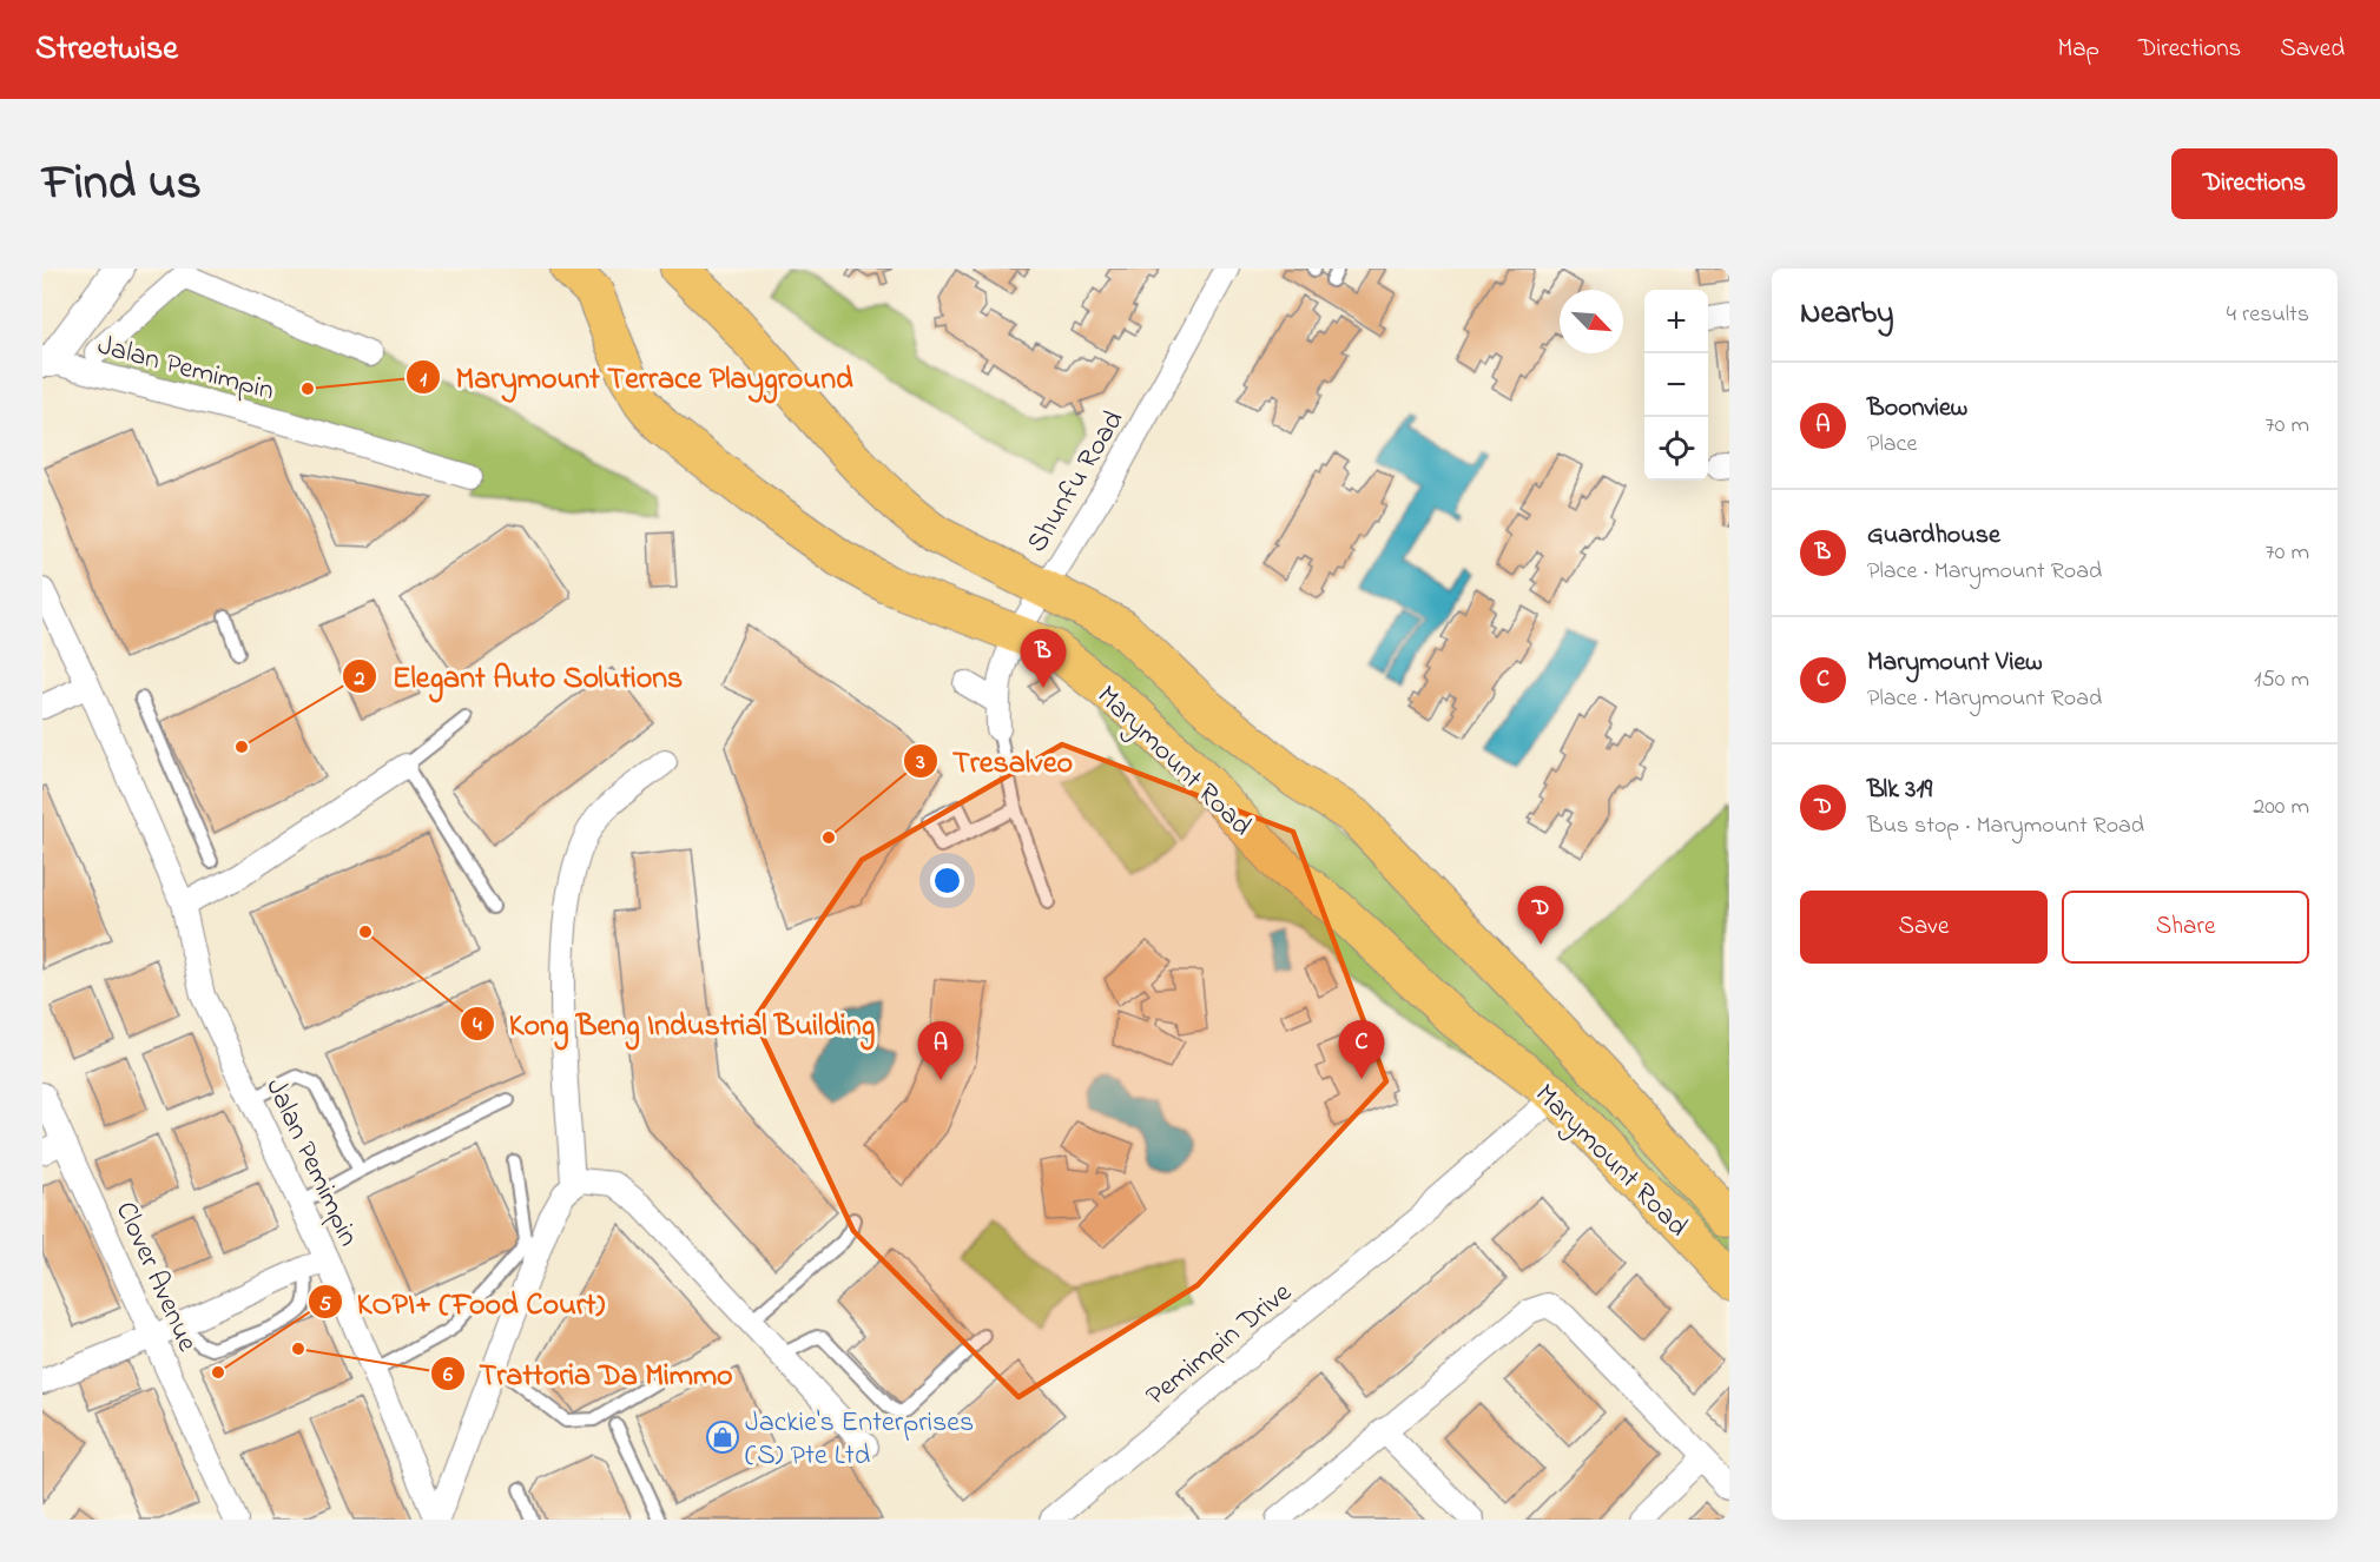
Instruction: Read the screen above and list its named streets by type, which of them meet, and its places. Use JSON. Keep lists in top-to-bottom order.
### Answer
{
  "streets": {
    "main road": ["Marymount Road"],
    "street": [
      "Jalan Pemimpin",
      "Shunfu Road",
      "Clover Avenue",
      "Pemimpin Drive"
    ]
  },
  "crossings": [
    ["Shunfu Road", "Marymount Road"],
    ["Marymount Road", "Pemimpin Drive"]
  ],
  "places": {
    "other": [
      "Marymount Terrace Playground",
      "Elegant Auto Solutions",
      "Tresalveo",
      "Kong Beng Industrial Building",
      "Trattoria Da Mimmo",
      "KOPI+ (Food Court)"
    ],
    "shop": ["Jackie's Enterprises (S) Pte Ltd"]
  },
  "north": "bottom right",
  "page": {
    "header": "Streetwise",
    "nav": ["Map", "Directions", "Saved"],
    "title": "Find us",
    "buttons": [
      "Directions",
      ["Save", "Share"]
    ],
    "heading": ["Nearby", "4 results"],
    "map_buttons": ["+", "−"],
    "list": [
      {
        "mark": "A",
        "name": "Boonview",
        "note": "Place",
        "value": "70 m"
      },
      {
        "mark": "B",
        "name": "Guardhouse",
        "note": "Place · Marymount Road",
        "value": "70 m"
      },
      {
        "mark": "C",
        "name": "Marymount View",
        "note": "Place · Marymount Road",
        "value": "150 m"
      },
      {
        "mark": "D",
        "name": "Blk 319",
        "note": "Bus stop · Marymount Road",
        "value": "200 m"
      }
    ],
    "pins": [
      "B",
      "D",
      "C",
      "A"
    ]
  }
}
